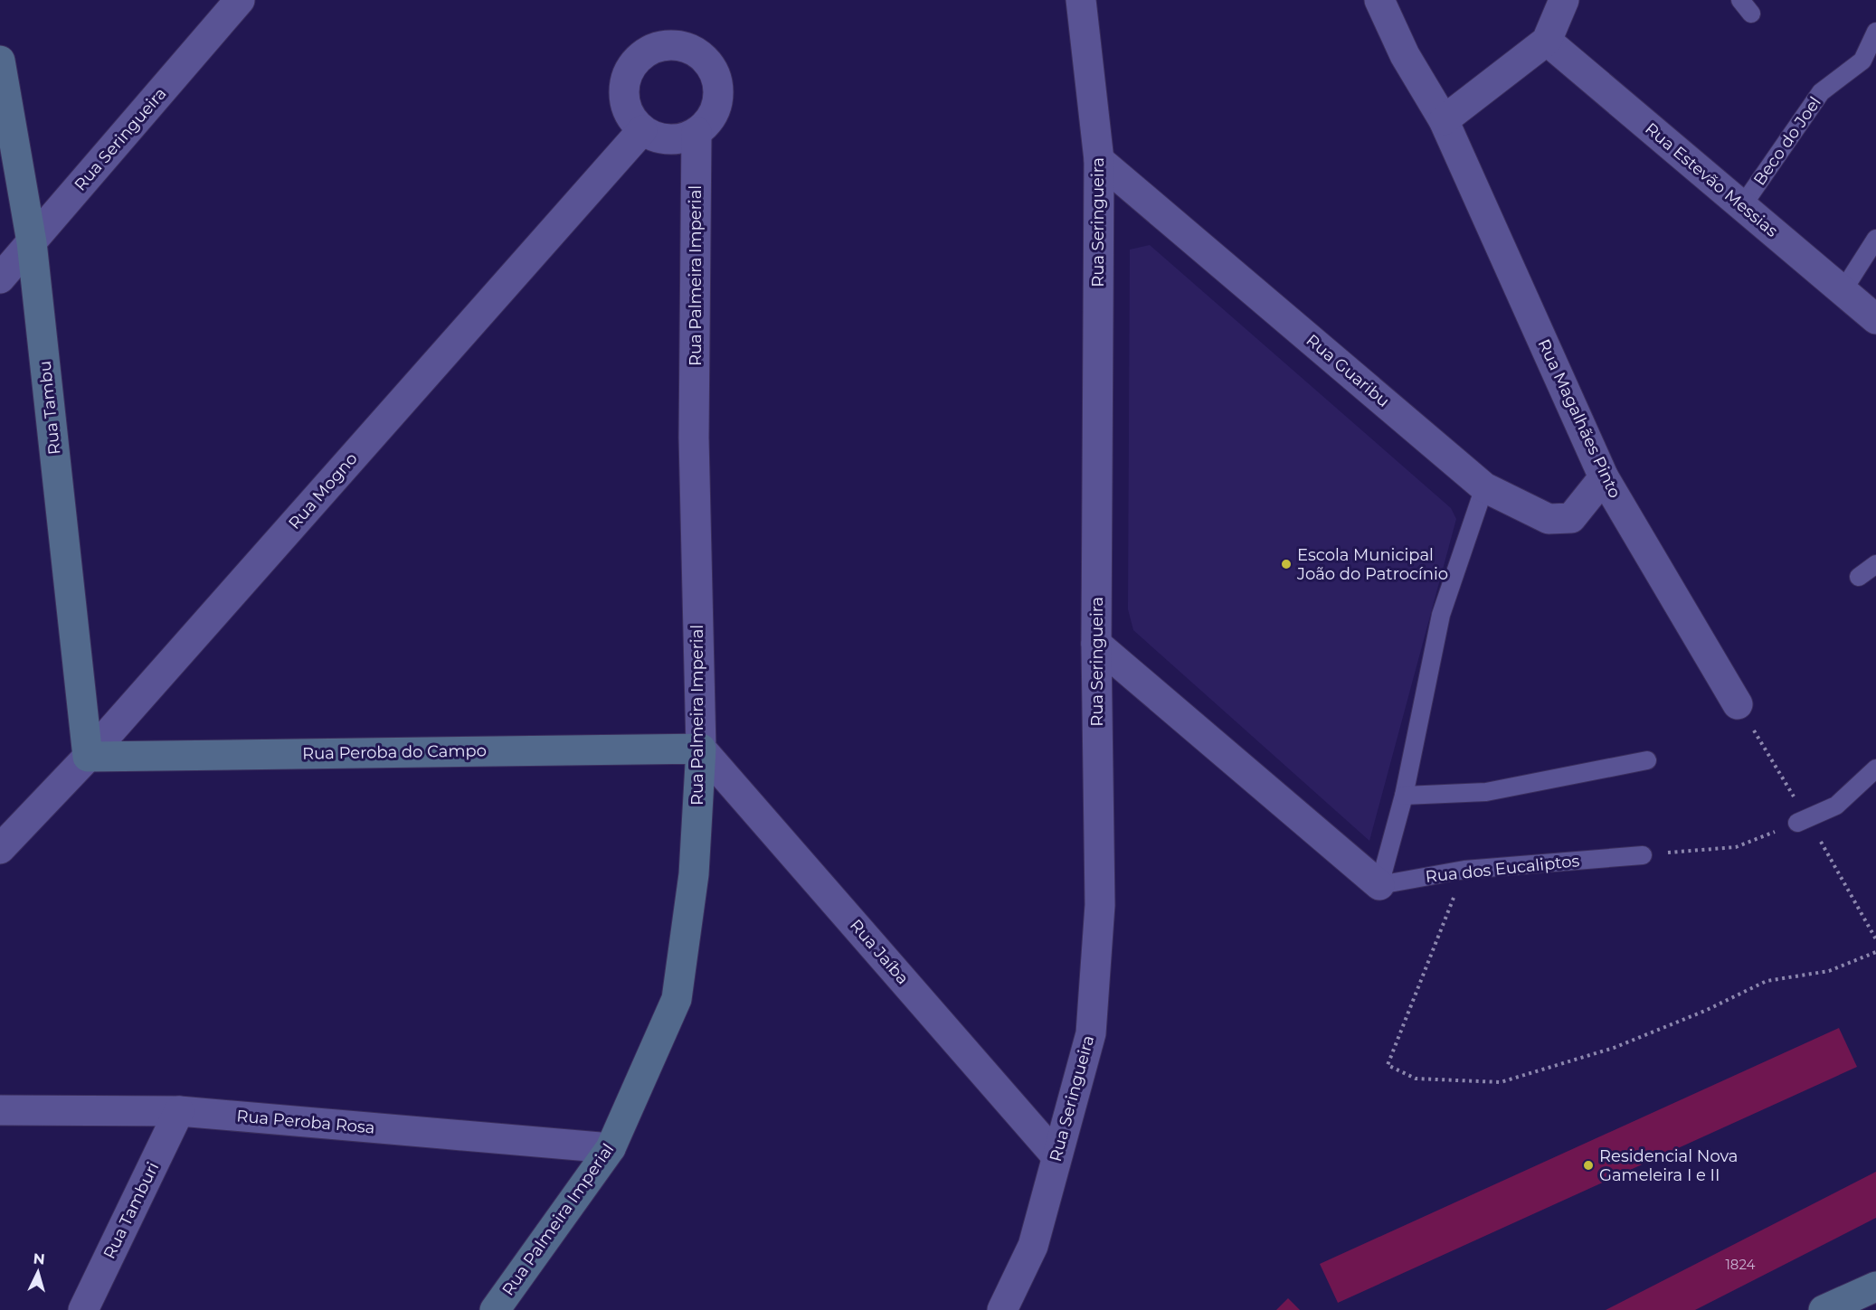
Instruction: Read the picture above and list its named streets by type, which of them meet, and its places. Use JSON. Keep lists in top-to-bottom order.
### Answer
{
  "streets": {
    "street": [
      "Rua Seringueira",
      "Rua Estevão Messias",
      "Rua Palmeira Imperial",
      "Rua Guaribu",
      "Rua Tambu",
      "Rua Magalhães Pinto",
      "Rua Mogno",
      "Rua Peroba do Campo",
      "Rua Jaíba",
      "Rua Peroba Rosa",
      "Rua Tamburi"
    ],
    "lane": ["Beco do Joel", "Rua dos Eucaliptos"]
  },
  "crossings": [
    ["Rua Seringueira", "Rua Guaribu"],
    ["Rua Seringueira", "Rua Tambu"],
    ["Rua Seringueira", "Rua Jaíba"],
    ["Beco do Joel", "Rua Estevão Messias"],
    ["Rua Palmeira Imperial", "Rua Mogno"],
    ["Rua Palmeira Imperial", "Rua Peroba do Campo"],
    ["Rua Palmeira Imperial", "Rua Jaíba"],
    ["Rua Palmeira Imperial", "Rua Peroba Rosa"],
    ["Rua Guaribu", "Rua Magalhães Pinto"],
    ["Rua Tambu", "Rua Mogno"],
    ["Rua Tambu", "Rua Peroba do Campo"],
    ["Rua Mogno", "Rua Peroba do Campo"],
    ["Rua Peroba do Campo", "Rua Jaíba"],
    ["Rua Peroba Rosa", "Rua Tamburi"]
  ],
  "places": ["Escola Municipal João do Patrocínio", "Residencial Nova Gameleira I e II"],
  "house_numbers": ["1824"],
  "north": "top"
}
